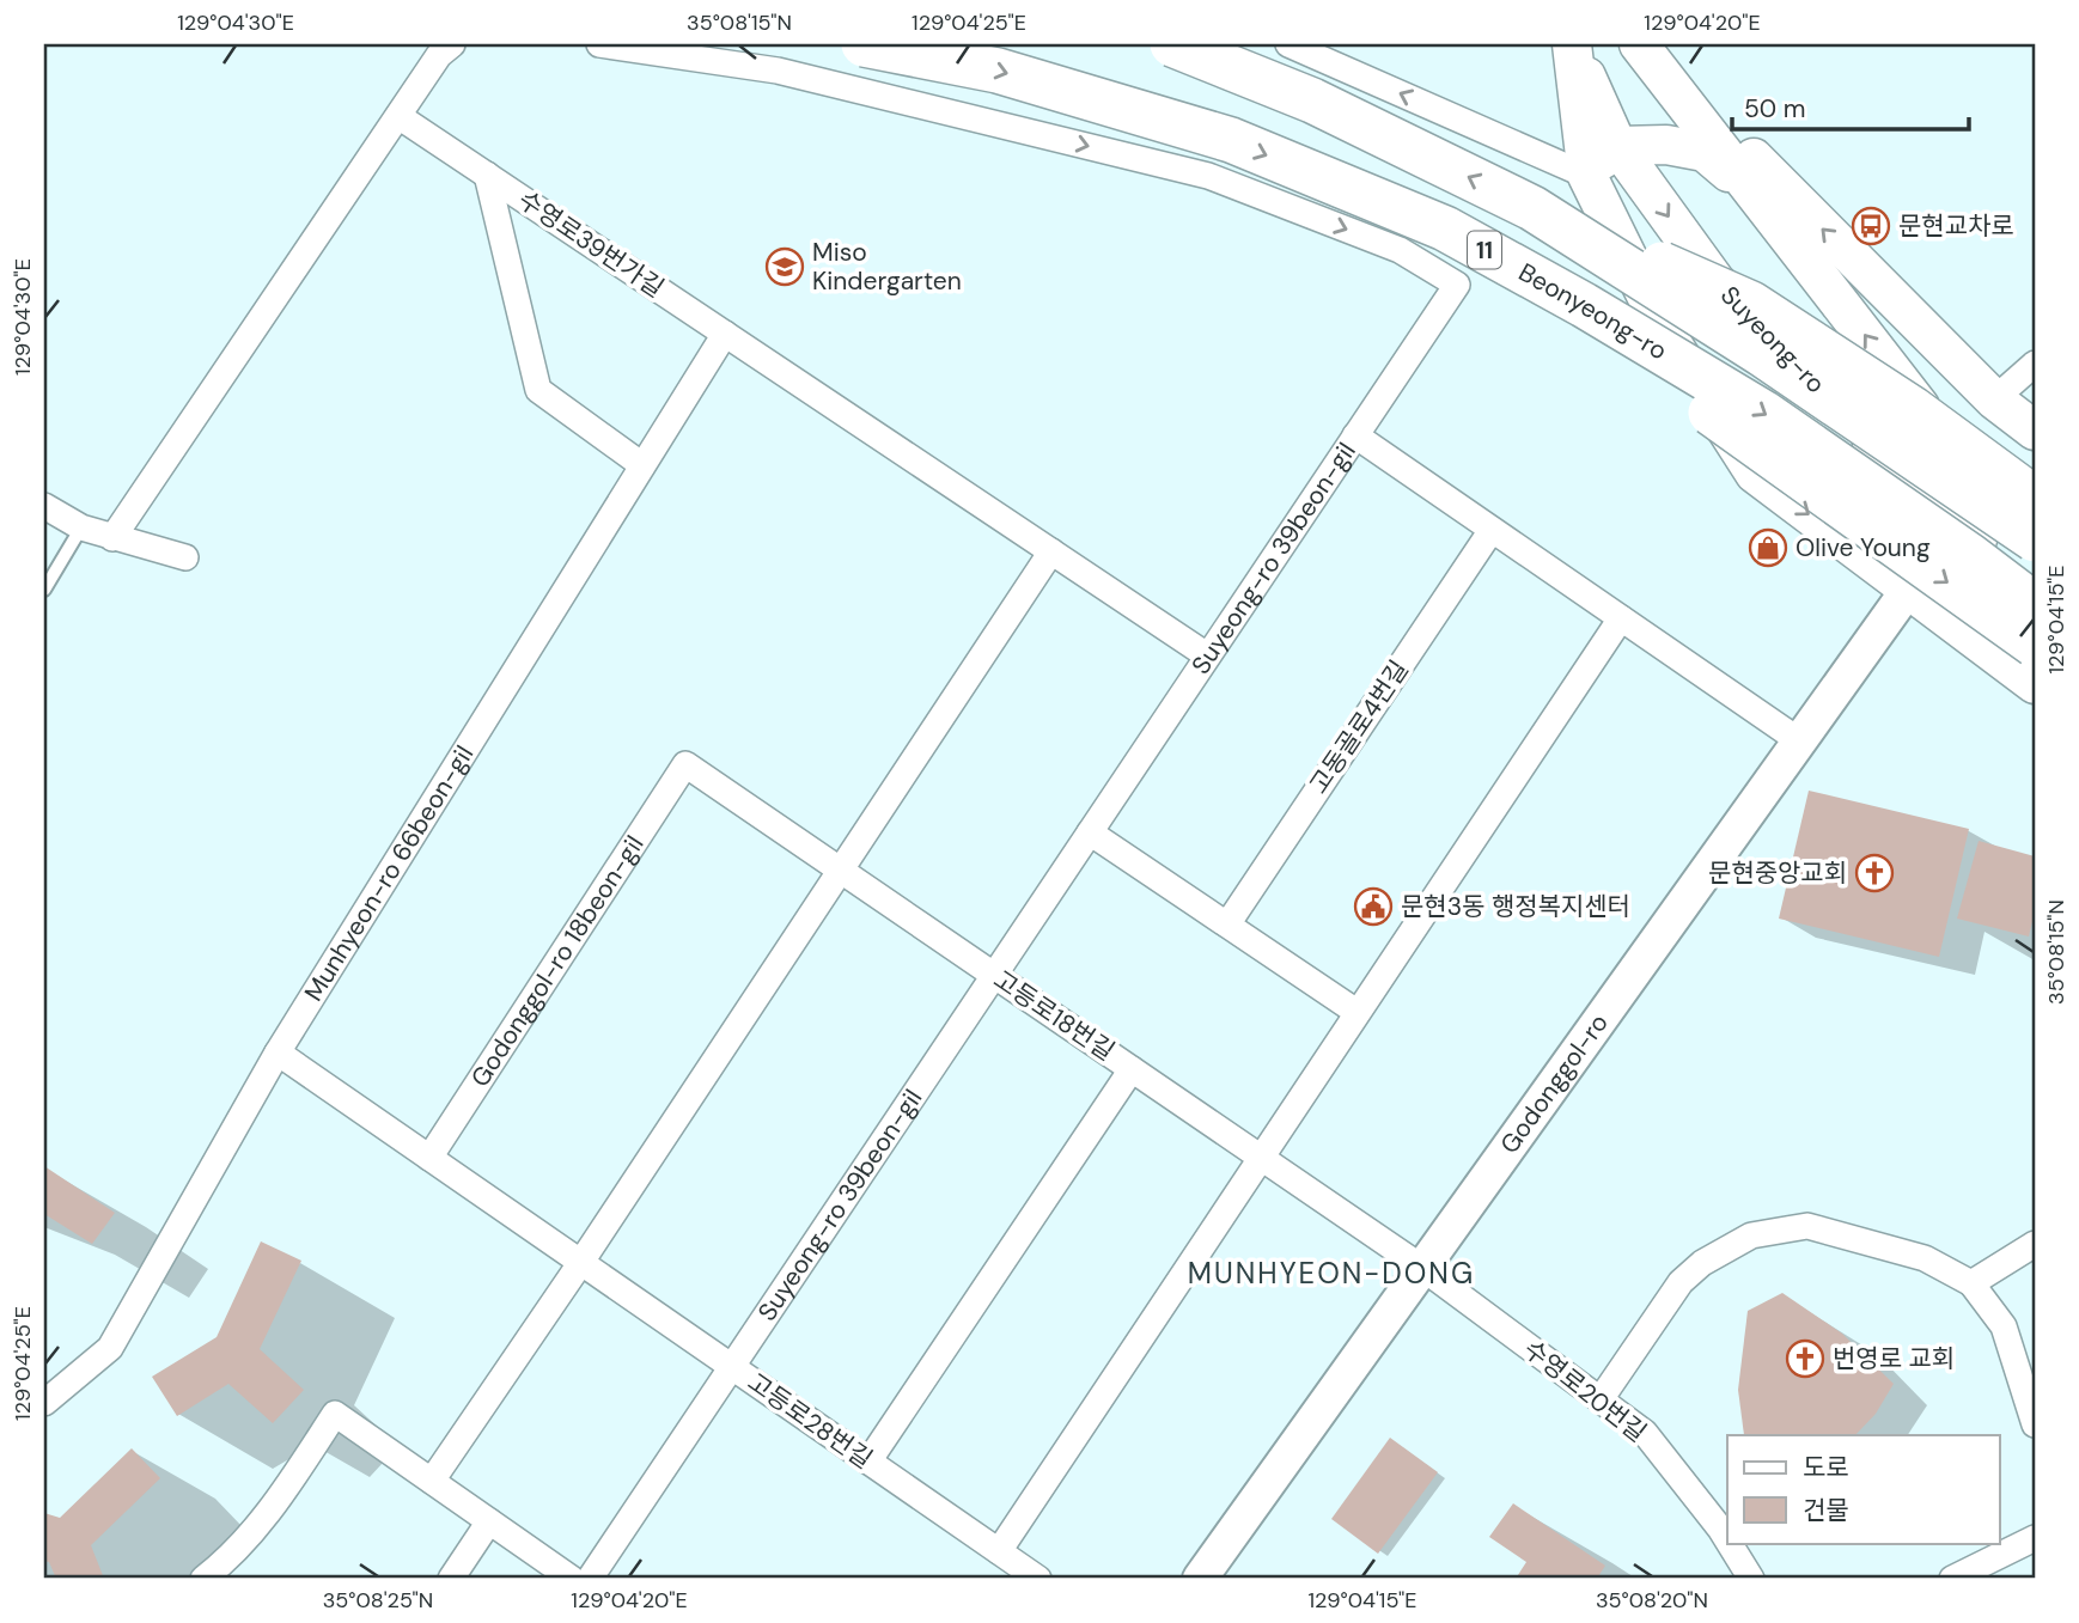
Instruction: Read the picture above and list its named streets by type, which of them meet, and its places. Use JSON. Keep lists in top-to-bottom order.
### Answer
{
  "streets": {
    "highway": ["11", "Beonyeong-ro"],
    "main road": ["Suyeong-ro"],
    "street": [
      "수영로39번가길",
      "Suyeong-ro 39beon-gil",
      "고동골로4번길",
      "Munhyeon-ro 66beon-gil",
      "Godonggol-ro 18beon-gil",
      "고등로18번길",
      "Godonggol-ro",
      "수영로20번길",
      "고등로28번길"
    ]
  },
  "crossings": [
    ["수영로39번가길", "Suyeong-ro 39beon-gil"],
    ["수영로39번가길", "Munhyeon-ro 66beon-gil"],
    ["Suyeong-ro 39beon-gil", "고등로18번길"],
    ["Suyeong-ro 39beon-gil", "고등로28번길"],
    ["Munhyeon-ro 66beon-gil", "고등로28번길"],
    ["Godonggol-ro 18beon-gil", "고등로18번길"],
    ["Godonggol-ro 18beon-gil", "고등로28번길"],
    ["고등로18번길", "Godonggol-ro"],
    ["고등로18번길", "수영로20번길"],
    ["Godonggol-ro", "수영로20번길"]
  ],
  "districts": ["MUNHYEON-DONG"],
  "places": {
    "bus stop": ["문현교차로"],
    "school or university": ["Miso Kindergarten"],
    "shop": ["Olive Young"],
    "church": ["문현중앙교회", "번영로 교회"],
    "public building": ["문현3동 행정복지센터"]
  },
  "legend": ["도로", "건물"],
  "scale_bar": "50 m",
  "coordinates": [
    "129°04'30\"E",
    "35°08'15\"N",
    "129°04'25\"E",
    "129°04'20\"E",
    "129°04'15\"E",
    "35°08'25\"N",
    "35°08'20\"N"
  ]
}
